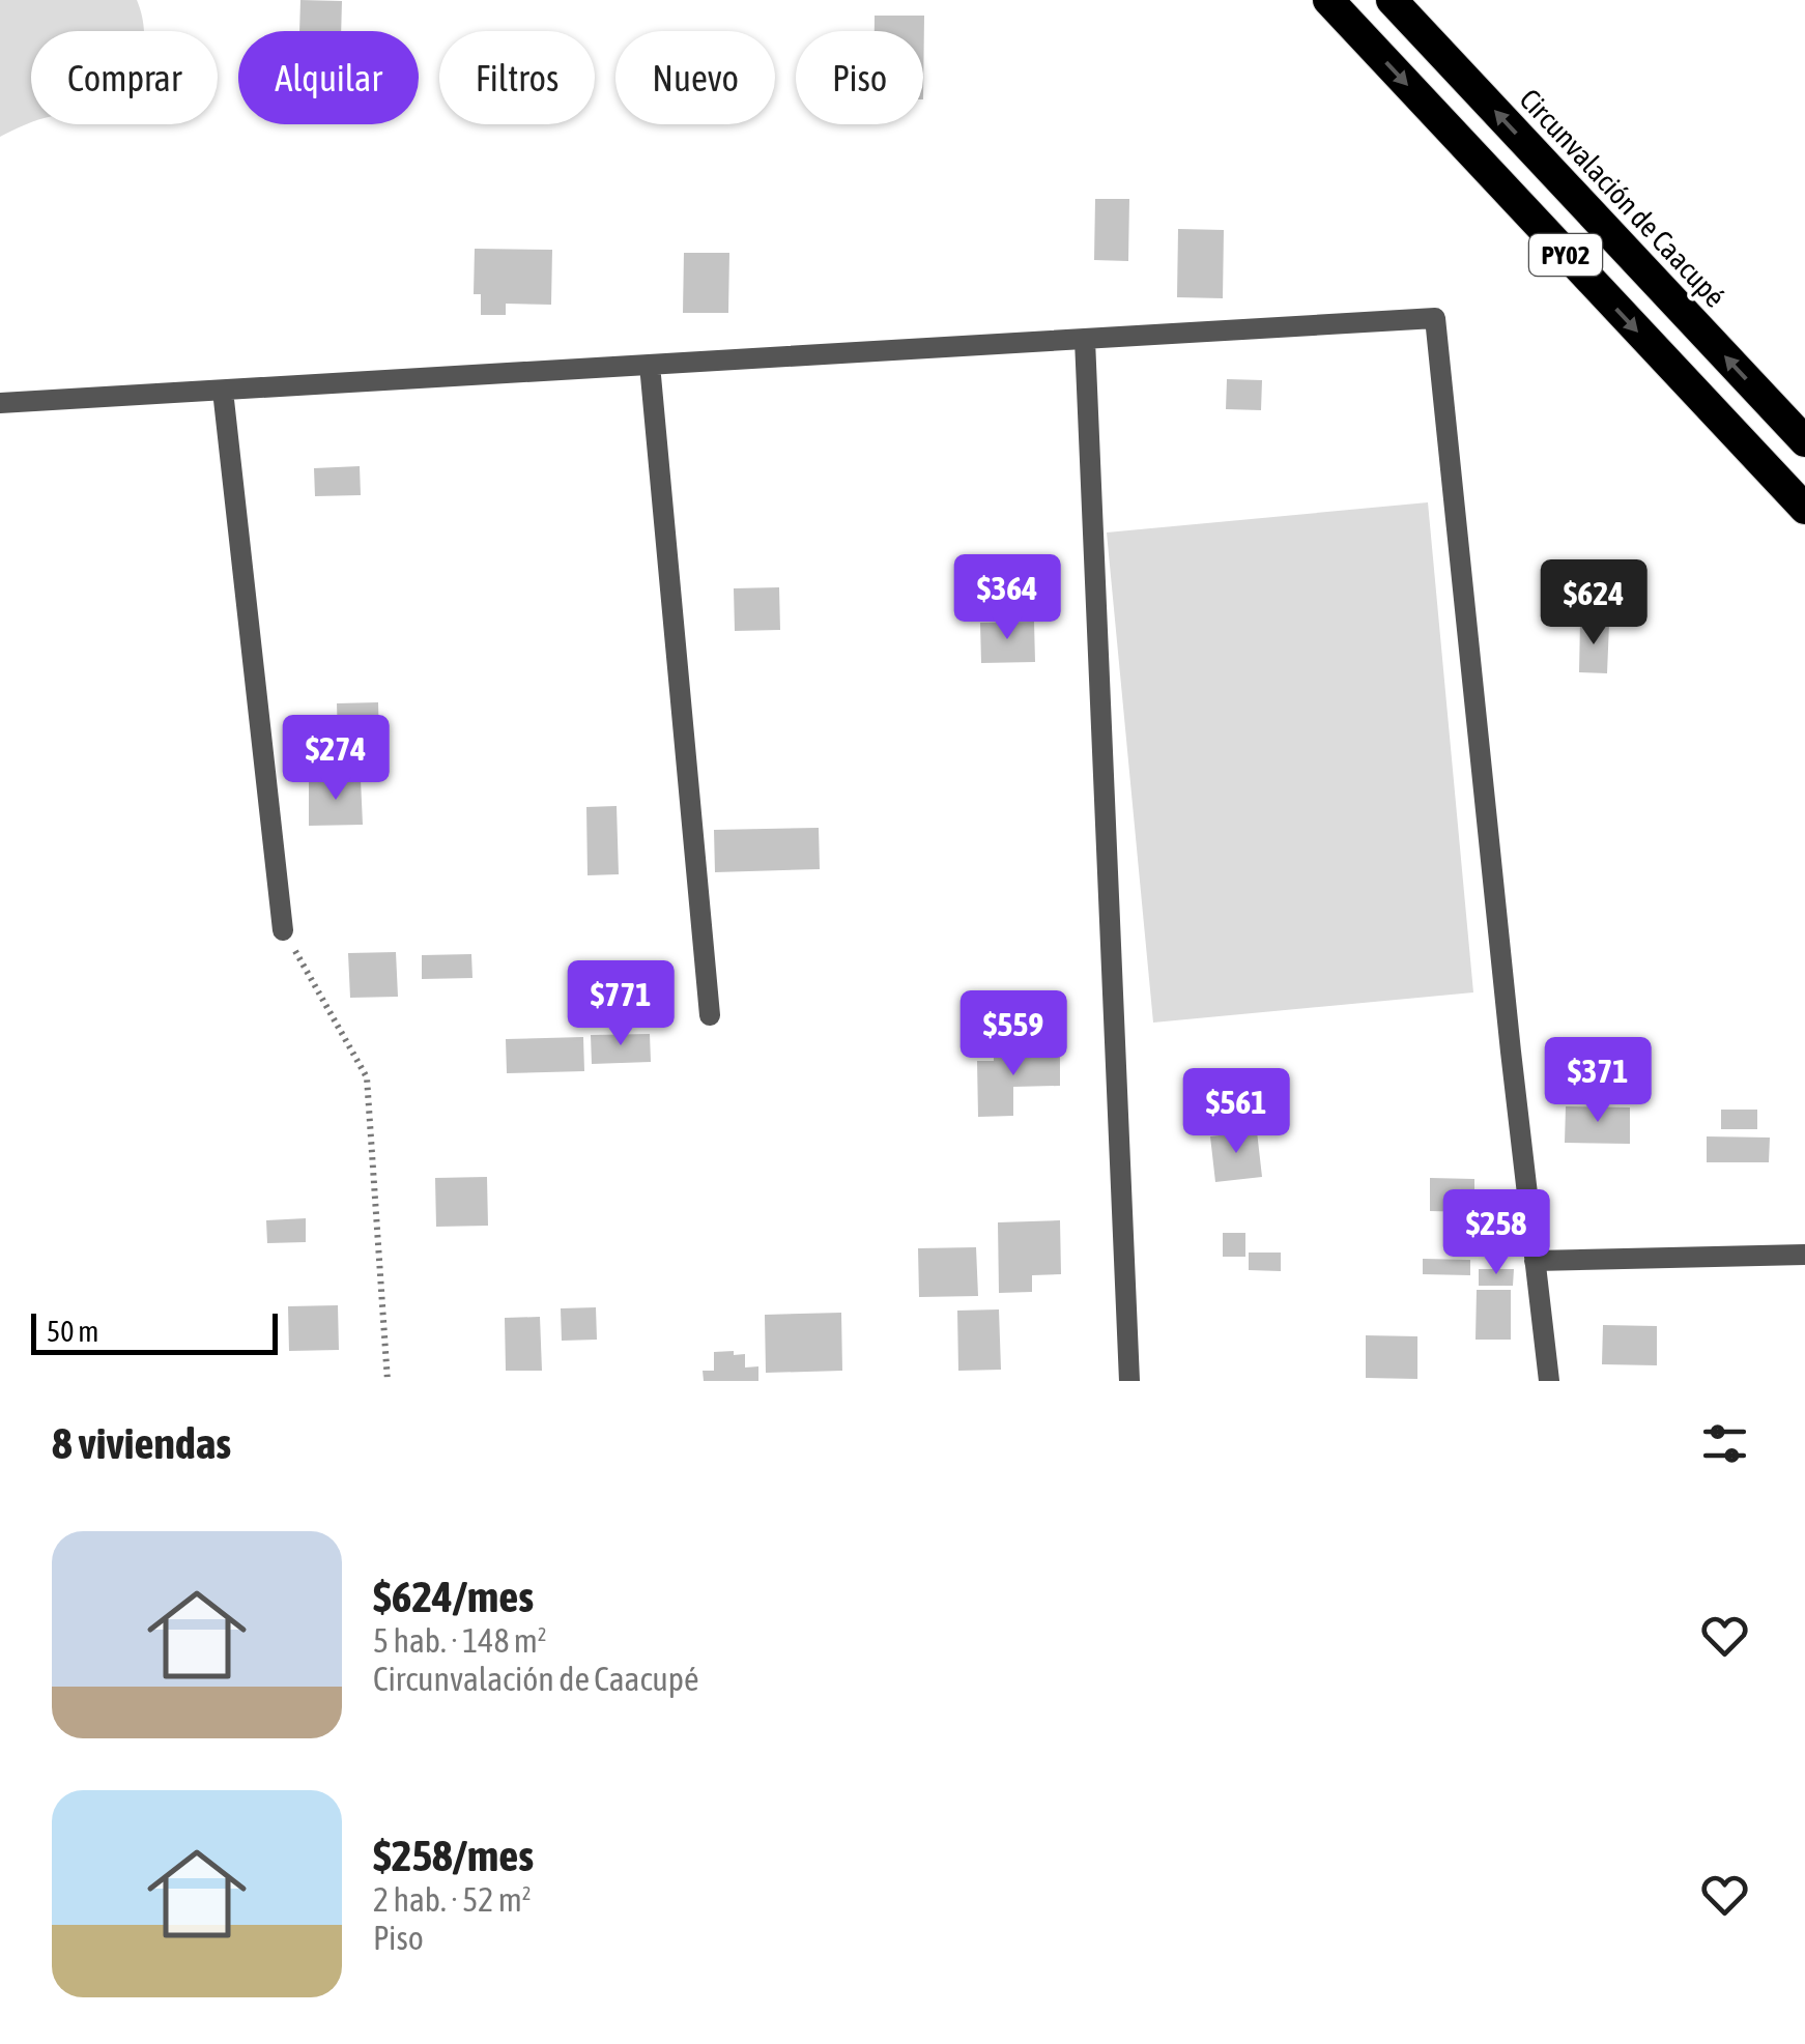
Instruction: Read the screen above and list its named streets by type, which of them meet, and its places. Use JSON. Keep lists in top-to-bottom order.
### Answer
{
  "streets": {
    "highway": ["Circunvalación de Caacupé", "PY02"]
  },
  "scale_bar": "50 m",
  "page": {
    "chip": [
      "Comprar",
      "Alquilar",
      "Filtros",
      "Nuevo",
      "Piso"
    ],
    "price": [
      "$364",
      "$624",
      "$274",
      "$771",
      "$559",
      "$371",
      "$561",
      "$258"
    ],
    "scale": "50 m",
    "heading": "8 viviendas",
    "list": [
      {
        "name": "$624/mes",
        "note": "5 hab. · 148 m² · Circunvalación de Caacupé"
      },
      {
        "name": "$258/mes",
        "note": "2 hab. · 52 m² · Piso"
      }
    ]
  }
}
